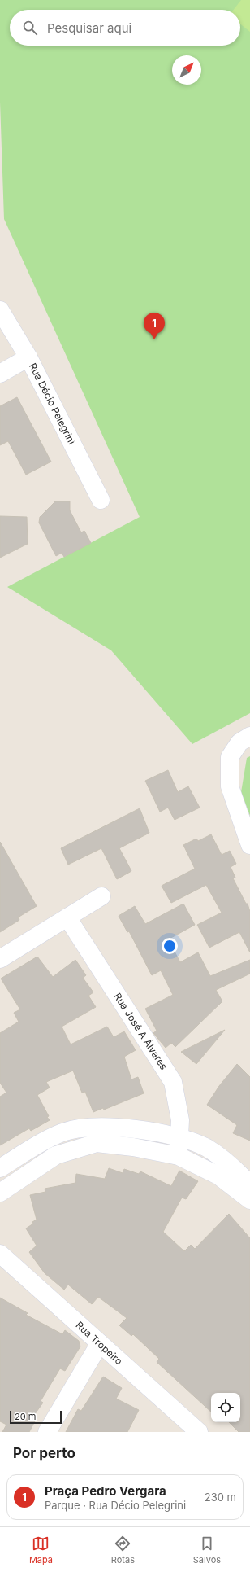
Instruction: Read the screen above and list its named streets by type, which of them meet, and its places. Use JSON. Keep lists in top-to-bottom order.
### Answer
{
  "streets": {
    "street": ["Rua Décio Pelegrini", "Rua José A Álvares", "Rua Tropeiro"]
  },
  "scale_bar": "20 m",
  "north": "top right",
  "page": {
    "search": "Pesquisar aqui",
    "pins": "1",
    "scale": "20 m",
    "heading": "Por perto",
    "list": [
      {
        "mark": "1",
        "name": "Praça Pedro Vergara",
        "note": "Parque · Rua Décio Pelegrini",
        "value": "230 m"
      }
    ],
    "nav": ["Mapa", "Rotas", "Salvos"]
  }
}
